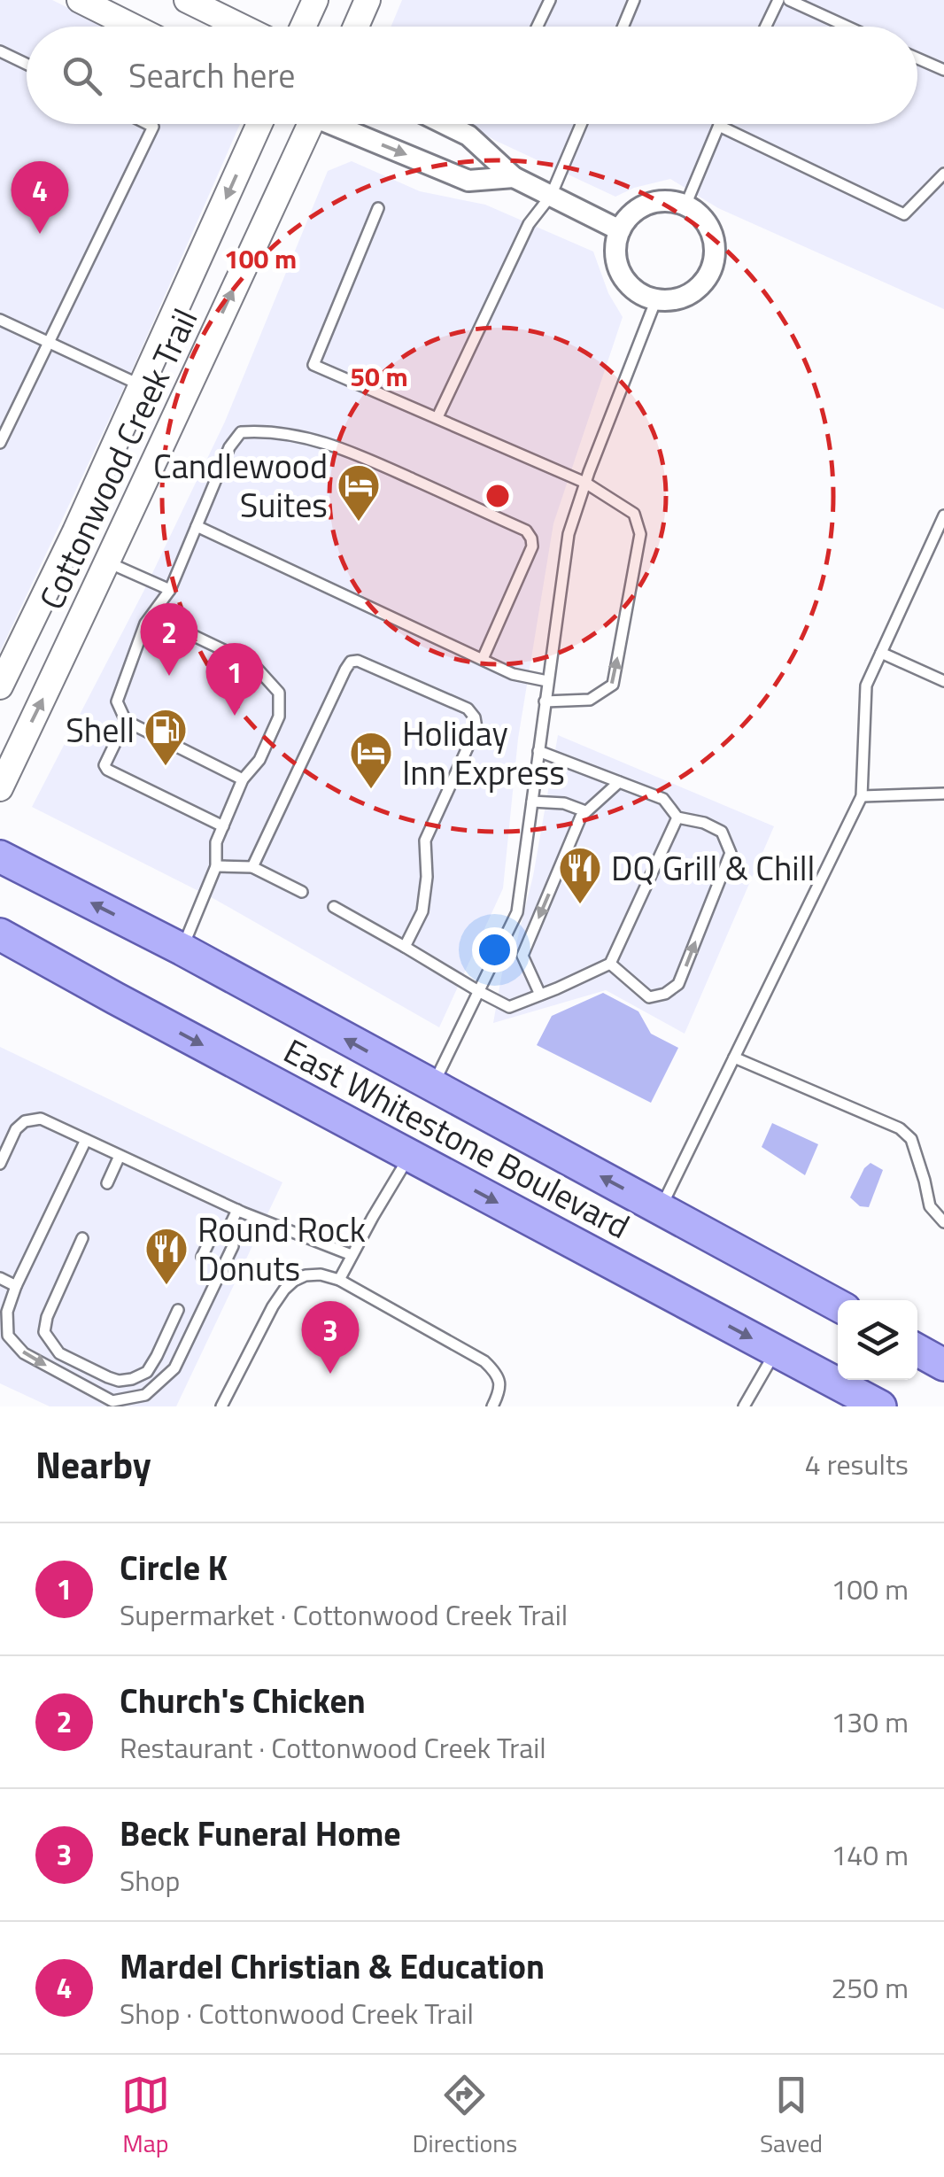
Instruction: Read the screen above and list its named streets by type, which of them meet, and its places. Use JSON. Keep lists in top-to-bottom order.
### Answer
{
  "streets": {
    "main road": ["East Whitestone Boulevard"],
    "street": ["Cottonwood Creek Trail"]
  },
  "places": {
    "hotel": ["Candlewood Suites", "Holiday Inn Express"],
    "fuel station": ["Shell"],
    "restaurant": ["DQ Grill & Chill", "Round Rock Donuts"]
  },
  "page": {
    "search": "Search here",
    "pins": [
      "4",
      "2",
      "1",
      "3"
    ],
    "heading": ["Nearby", "4 results"],
    "list": [
      {
        "mark": "1",
        "name": "Circle K",
        "note": "Supermarket · Cottonwood Creek Trail",
        "value": "100 m"
      },
      {
        "mark": "2",
        "name": "Church's Chicken",
        "note": "Restaurant · Cottonwood Creek Trail",
        "value": "130 m"
      },
      {
        "mark": "3",
        "name": "Beck Funeral Home",
        "note": "Shop",
        "value": "140 m"
      },
      {
        "mark": "4",
        "name": "Mardel Christian & Education",
        "note": "Shop · Cottonwood Creek Trail",
        "value": "250 m"
      }
    ],
    "nav": ["Map", "Directions", "Saved"]
  },
  "rings": ["100 m", "50 m"]
}
